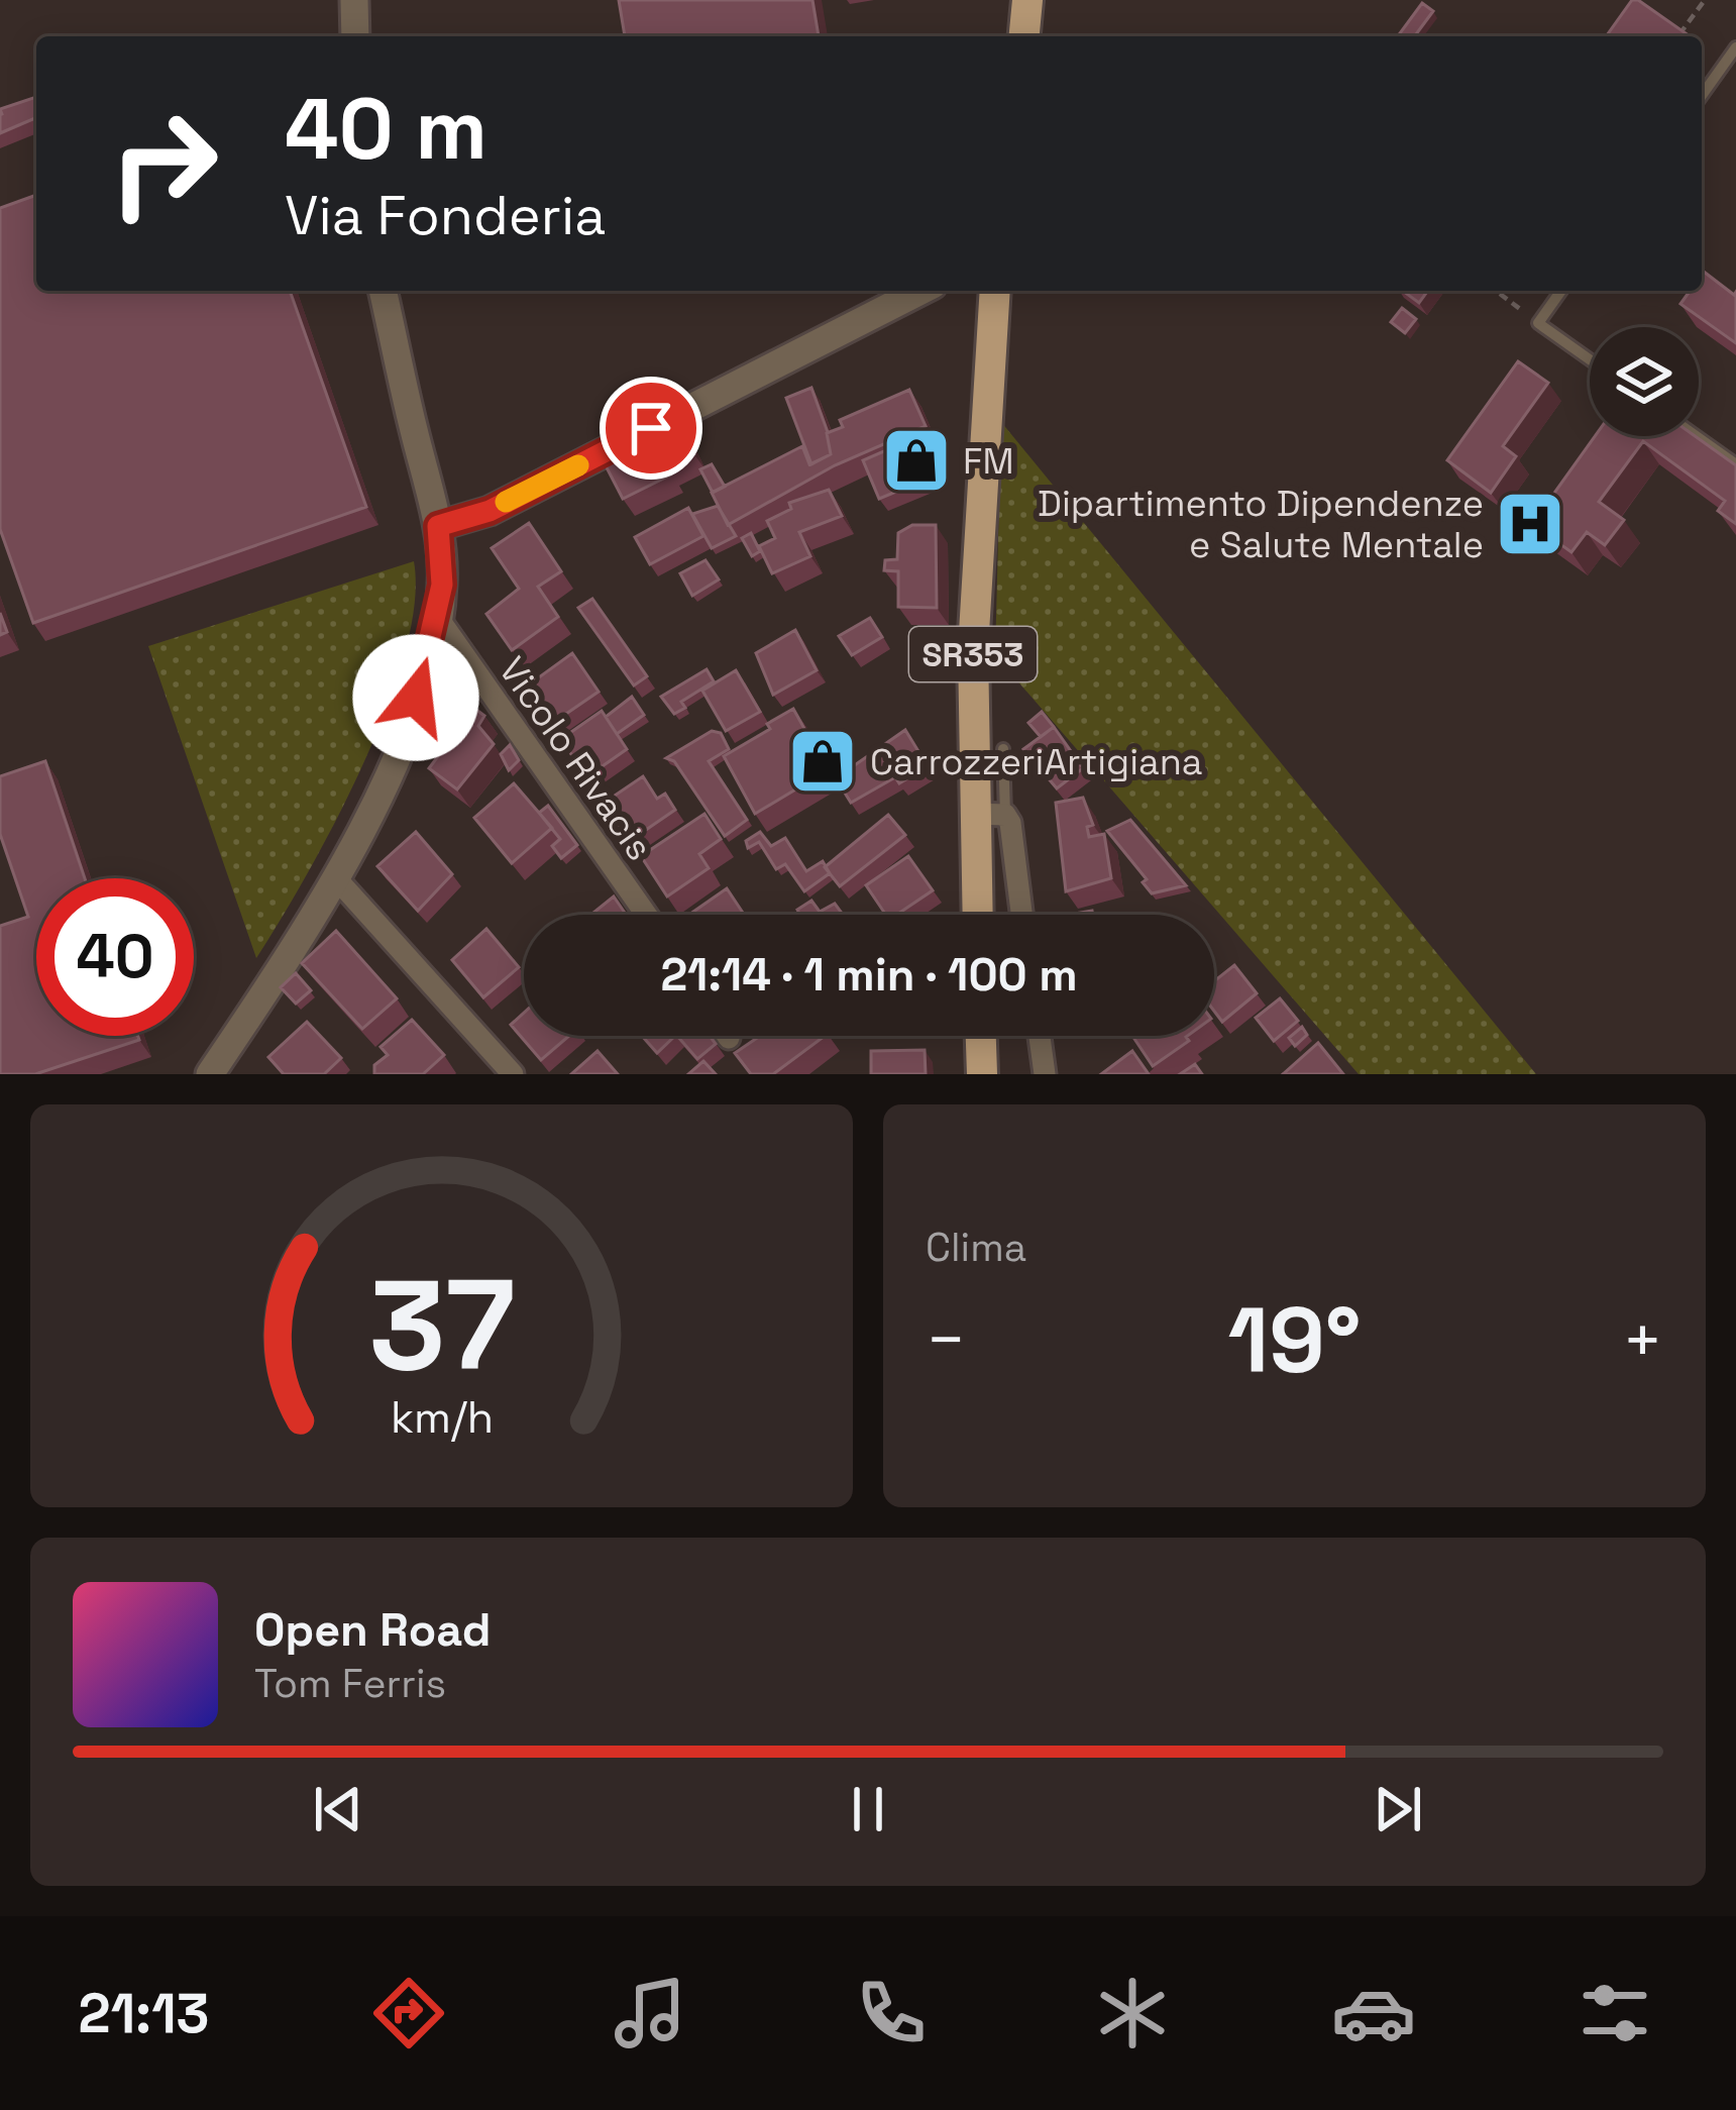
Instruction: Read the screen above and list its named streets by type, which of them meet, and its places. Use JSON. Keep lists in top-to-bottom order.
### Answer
{
  "streets": {
    "main road": ["SR353"],
    "street": ["Vicolo Rivacis"]
  },
  "places": {
    "shop": ["FM", "CarrozzeriArtigiana"],
    "hospital": ["Dipartimento Dipendenze e Salute Mentale"]
  },
  "page": {
    "turn": ["40 m", "Via Fonderia"],
    "limit": "40",
    "trip": "21:14 · 1 min · 100 m",
    "tile": "Clima",
    "heat": ["−", "19°", "+"],
    "song": ["Open Road", "Tom Ferris"],
    "tabs": "21:13",
    "gauge": ["37", "km/h"]
  }
}
